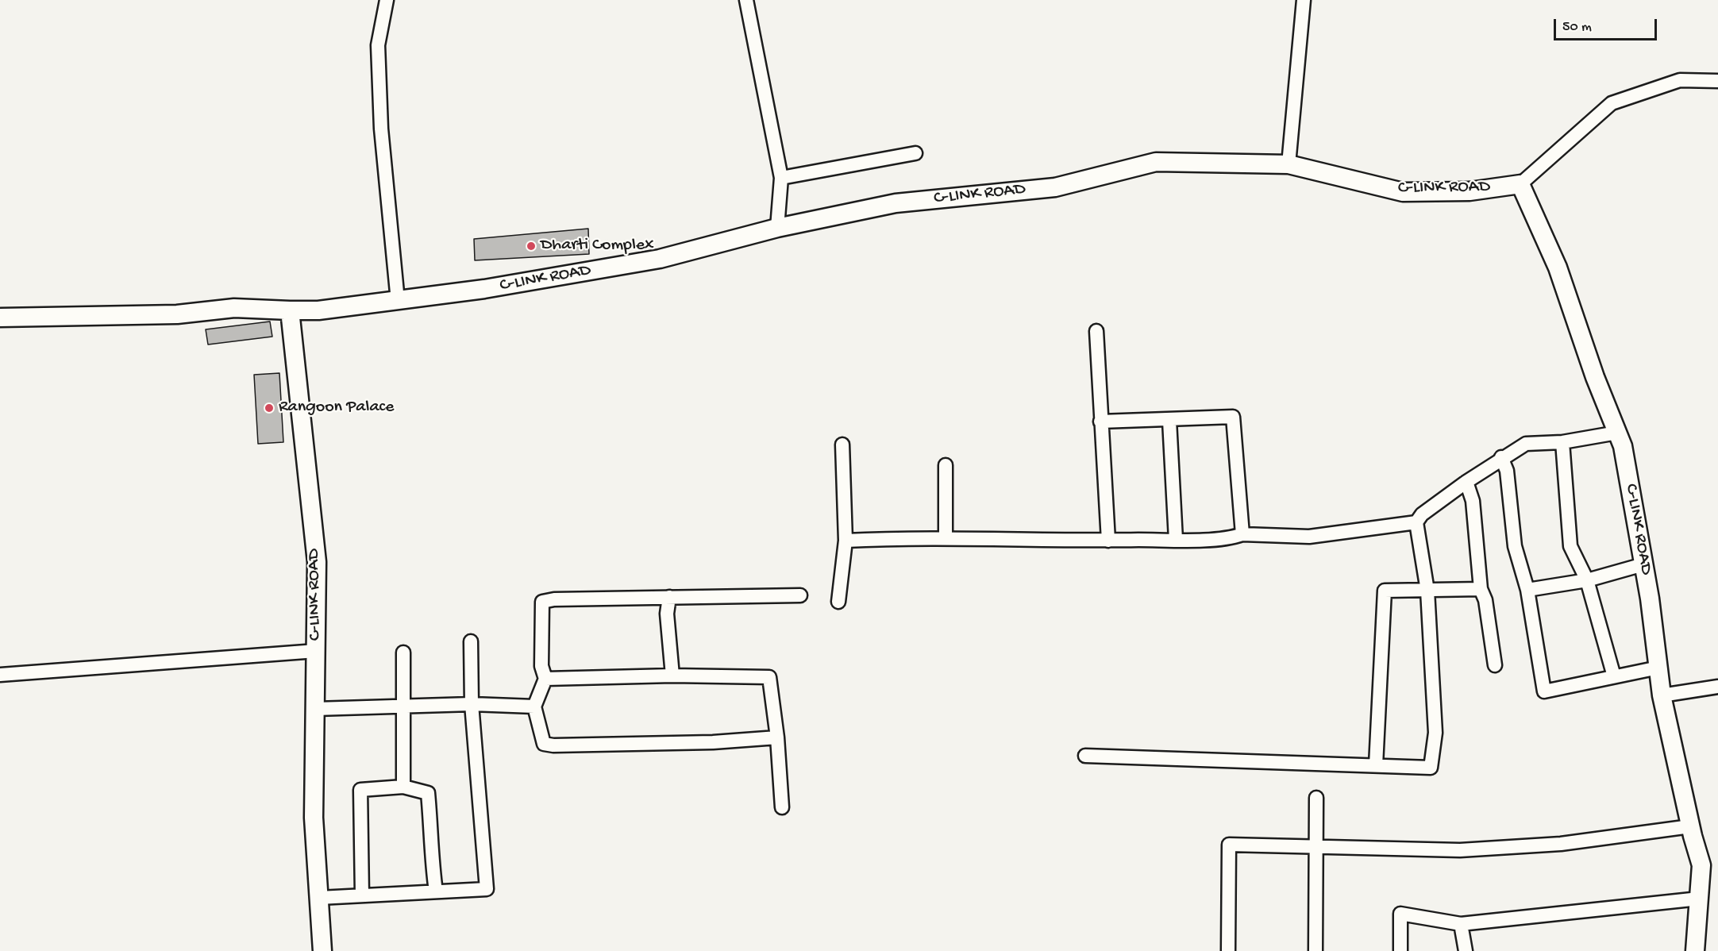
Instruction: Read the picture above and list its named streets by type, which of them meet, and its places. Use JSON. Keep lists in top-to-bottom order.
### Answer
{
  "streets": {
    "street": ["C-LINK ROAD"]
  },
  "places": ["Dharti Complex", "Rangoon Palace"],
  "scale_bar": "50 m"
}
